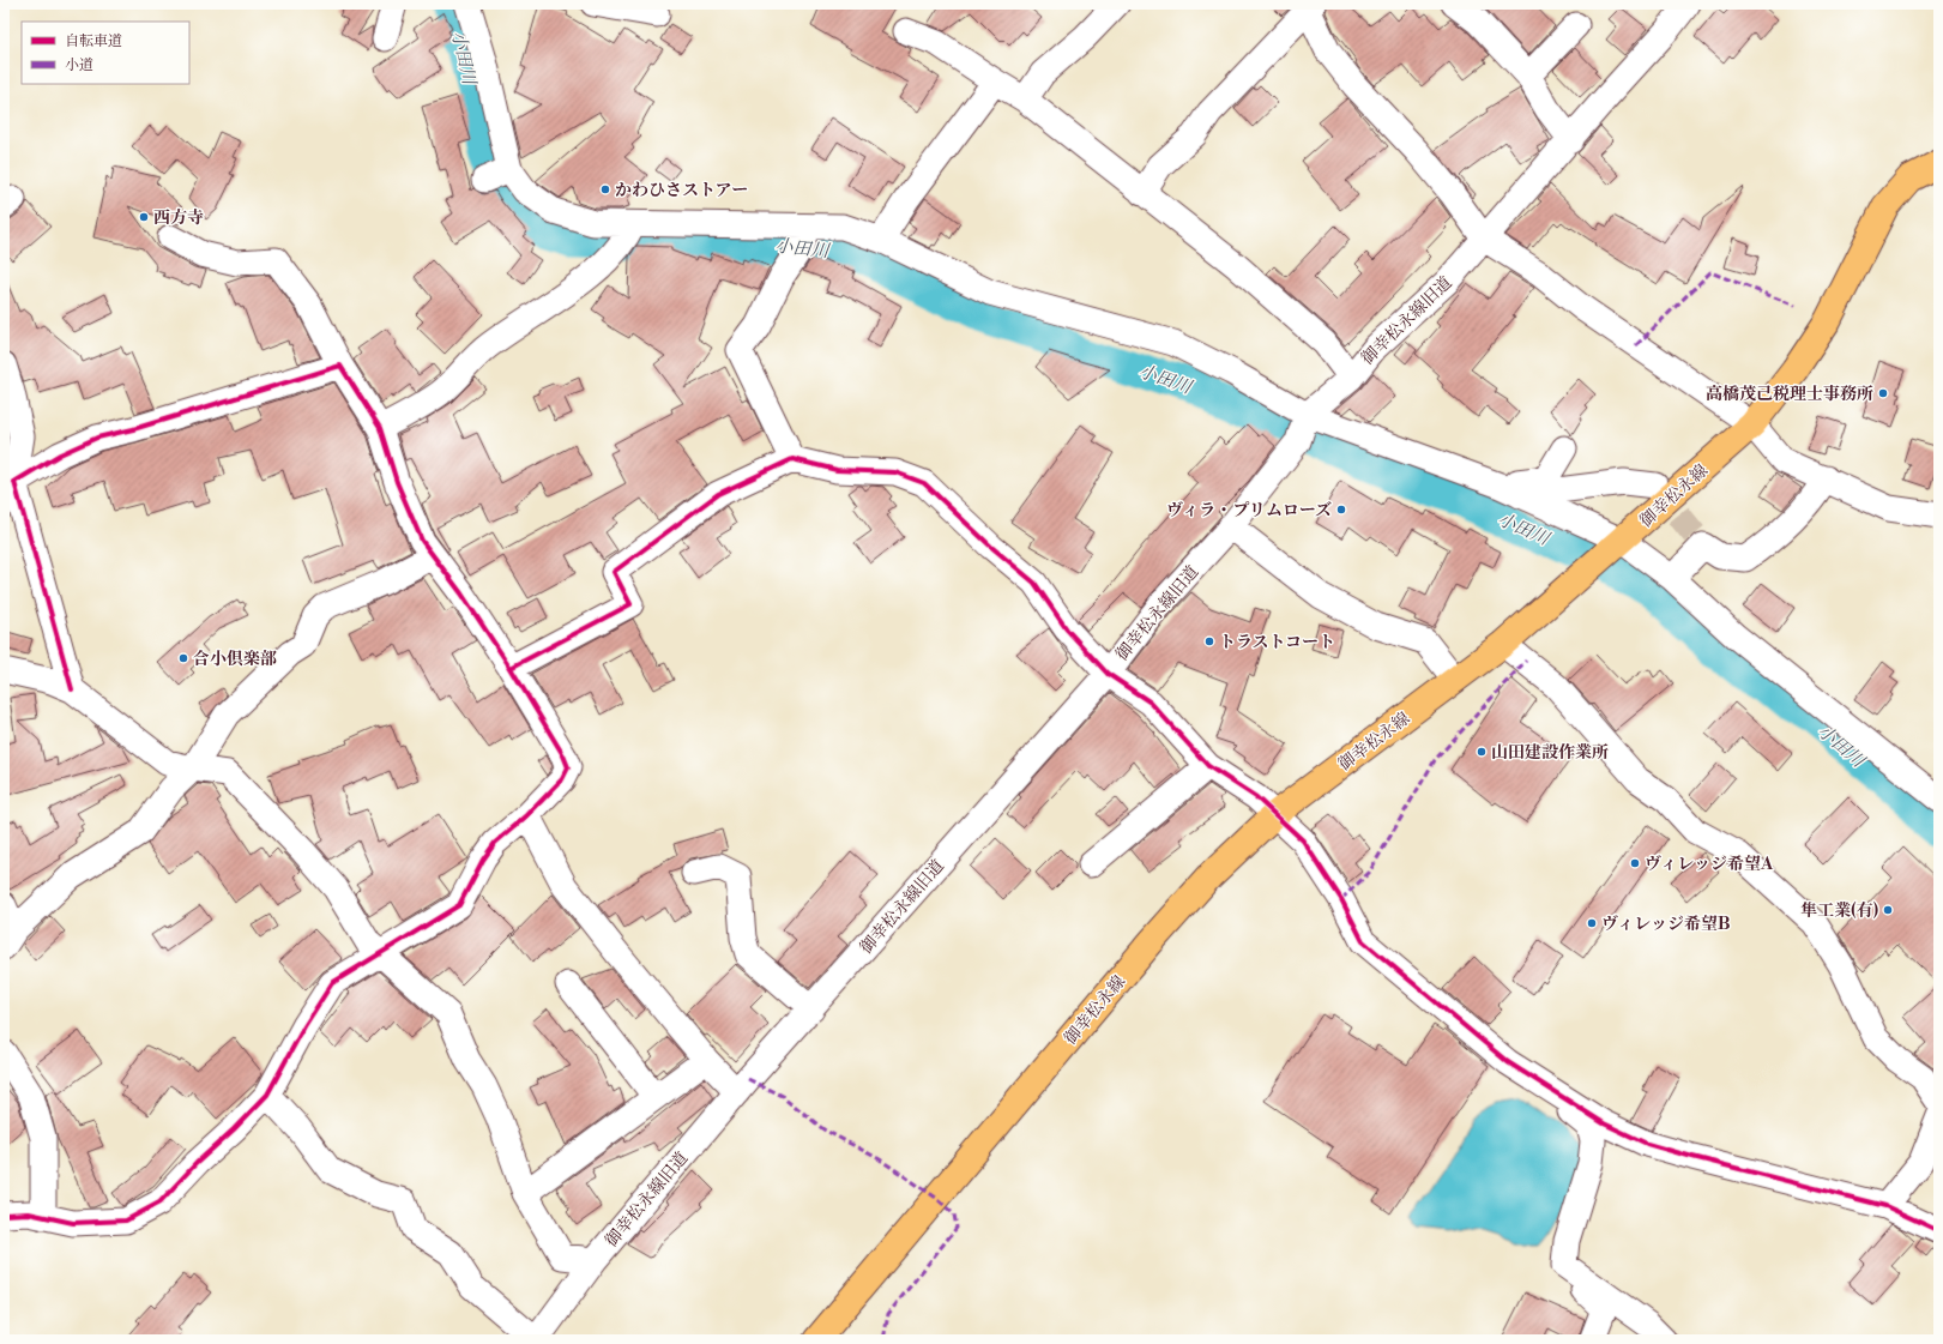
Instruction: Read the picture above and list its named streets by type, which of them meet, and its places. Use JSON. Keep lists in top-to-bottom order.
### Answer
{
  "streets": {
    "main road": ["御幸松永線"],
    "street": ["御幸松永線旧道"]
  },
  "water": ["小田川"],
  "places": [
    "かわひさストアー",
    "西方寺",
    "高橋茂己税理士事務所",
    "ヴィラ・プリムローズ",
    "トラストコート",
    "合小倶楽部",
    "山田建設作業所",
    "ヴィレッジ希望A",
    "隼工業(有)",
    "ヴィレッジ希望B"
  ],
  "legend": ["自転車道", "小道"]
}
